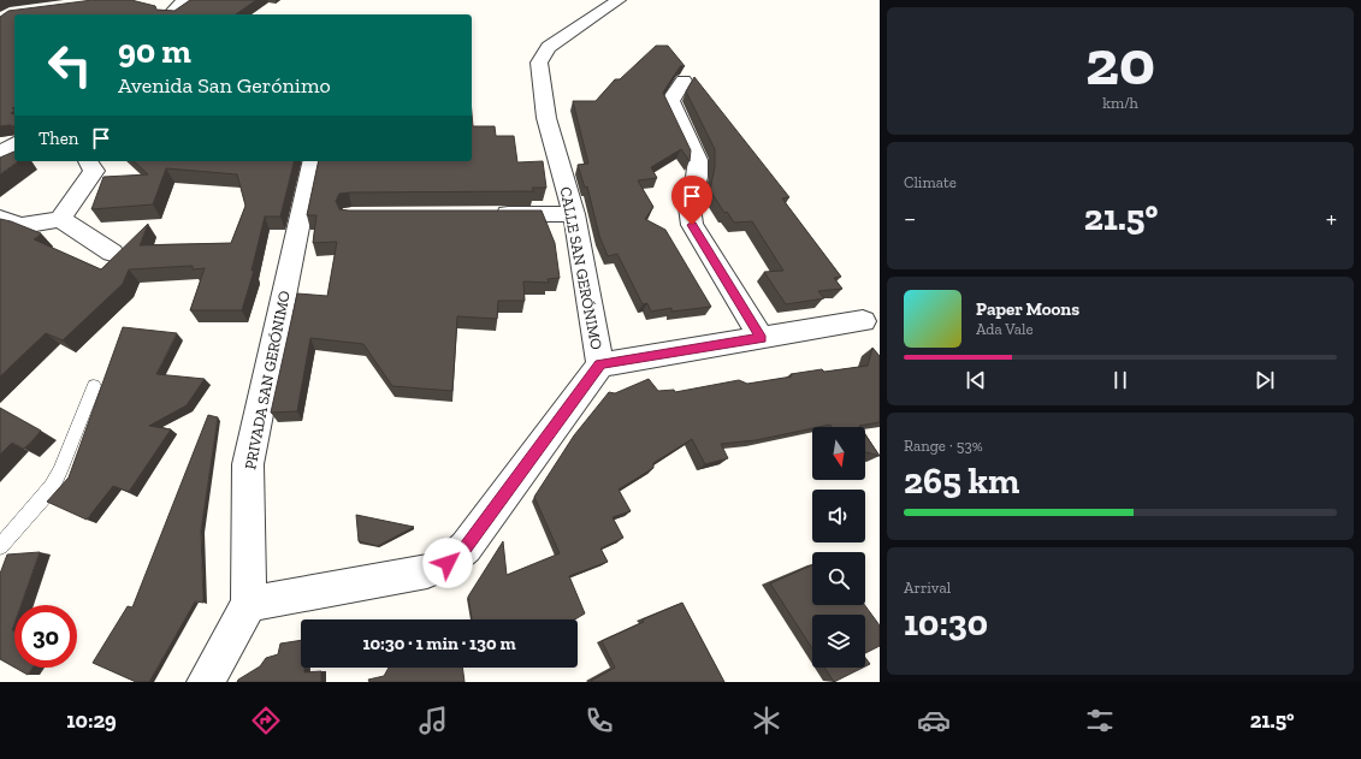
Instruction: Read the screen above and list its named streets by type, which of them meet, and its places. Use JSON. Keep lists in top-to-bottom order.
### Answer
{
  "streets": {
    "street": ["CALLE SAN GERÓNIMO", "PRIVADA SAN GERÓNIMO"]
  },
  "north": "bottom",
  "page": {
    "tile": [
      ["20", "km/h"],
      "Climate",
      ["Range · 53%", "265 km"],
      ["Arrival", "10:30"]
    ],
    "turn": ["90 m", "Avenida San Gerónimo"],
    "then": "Then",
    "heat": ["−", "21.5°", "+"],
    "song": ["Paper Moons", "Ada Vale"],
    "limit": "30",
    "trip": "10:30 · 1 min · 130 m",
    "tabs": ["10:29", "21.5°"]
  }
}
